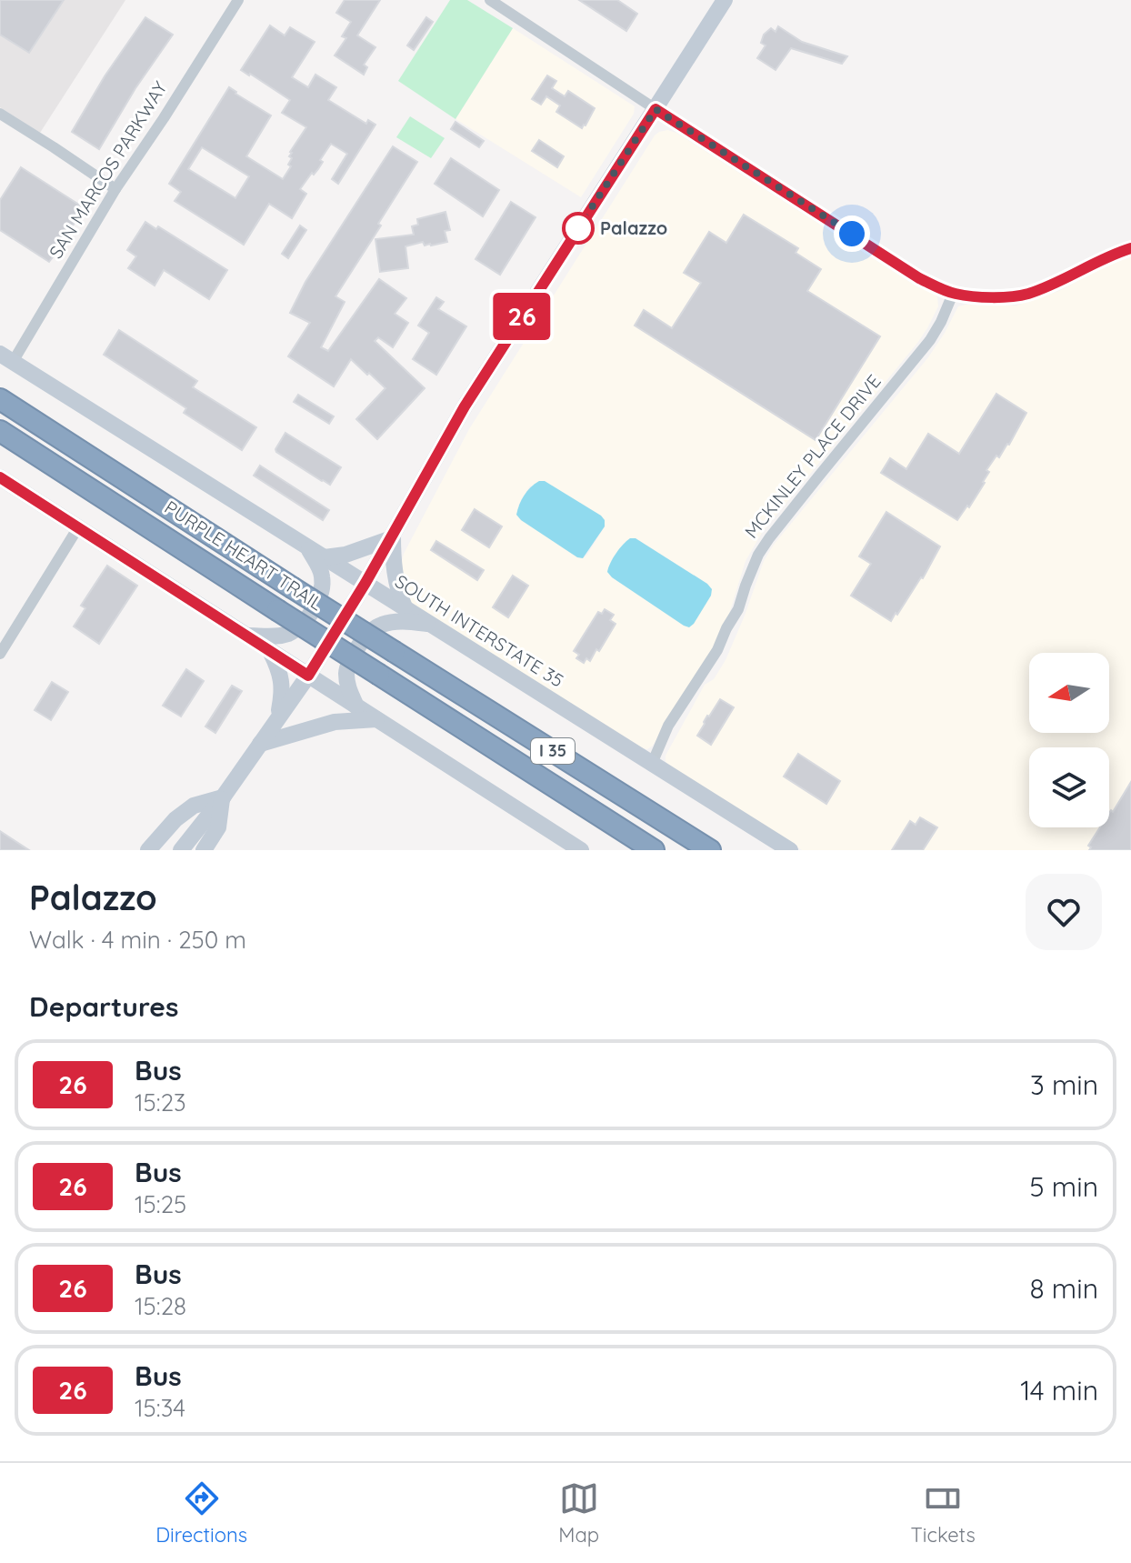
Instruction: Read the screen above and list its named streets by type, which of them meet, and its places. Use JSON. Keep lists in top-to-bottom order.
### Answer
{
  "streets": {
    "highway": ["PURPLE HEART TRAIL", "I 35"],
    "main road": ["SOUTH INTERSTATE 35"],
    "street": ["SAN MARCOS PARKWAY", "MCKINLEY PLACE DRIVE"]
  },
  "crossings": [
    ["SAN MARCOS PARKWAY", "SOUTH INTERSTATE 35"],
    ["MCKINLEY PLACE DRIVE", "SOUTH INTERSTATE 35"]
  ],
  "places": ["Palazzo"],
  "lines": ["bus line 26"],
  "north": "left",
  "page": {
    "on_map": "26",
    "heading": [
      ["Palazzo", "Walk · 4 min · 250 m"],
      "Departures"
    ],
    "list": [
      {
        "mark": "26",
        "name": "Bus",
        "note": "15:23",
        "value": "3 min"
      },
      {
        "mark": "26",
        "name": "Bus",
        "note": "15:25",
        "value": "5 min"
      },
      {
        "mark": "26",
        "name": "Bus",
        "note": "15:28",
        "value": "8 min"
      },
      {
        "mark": "26",
        "name": "Bus",
        "note": "15:34",
        "value": "14 min"
      }
    ],
    "tabs": ["Directions", "Map", "Tickets"]
  }
}
